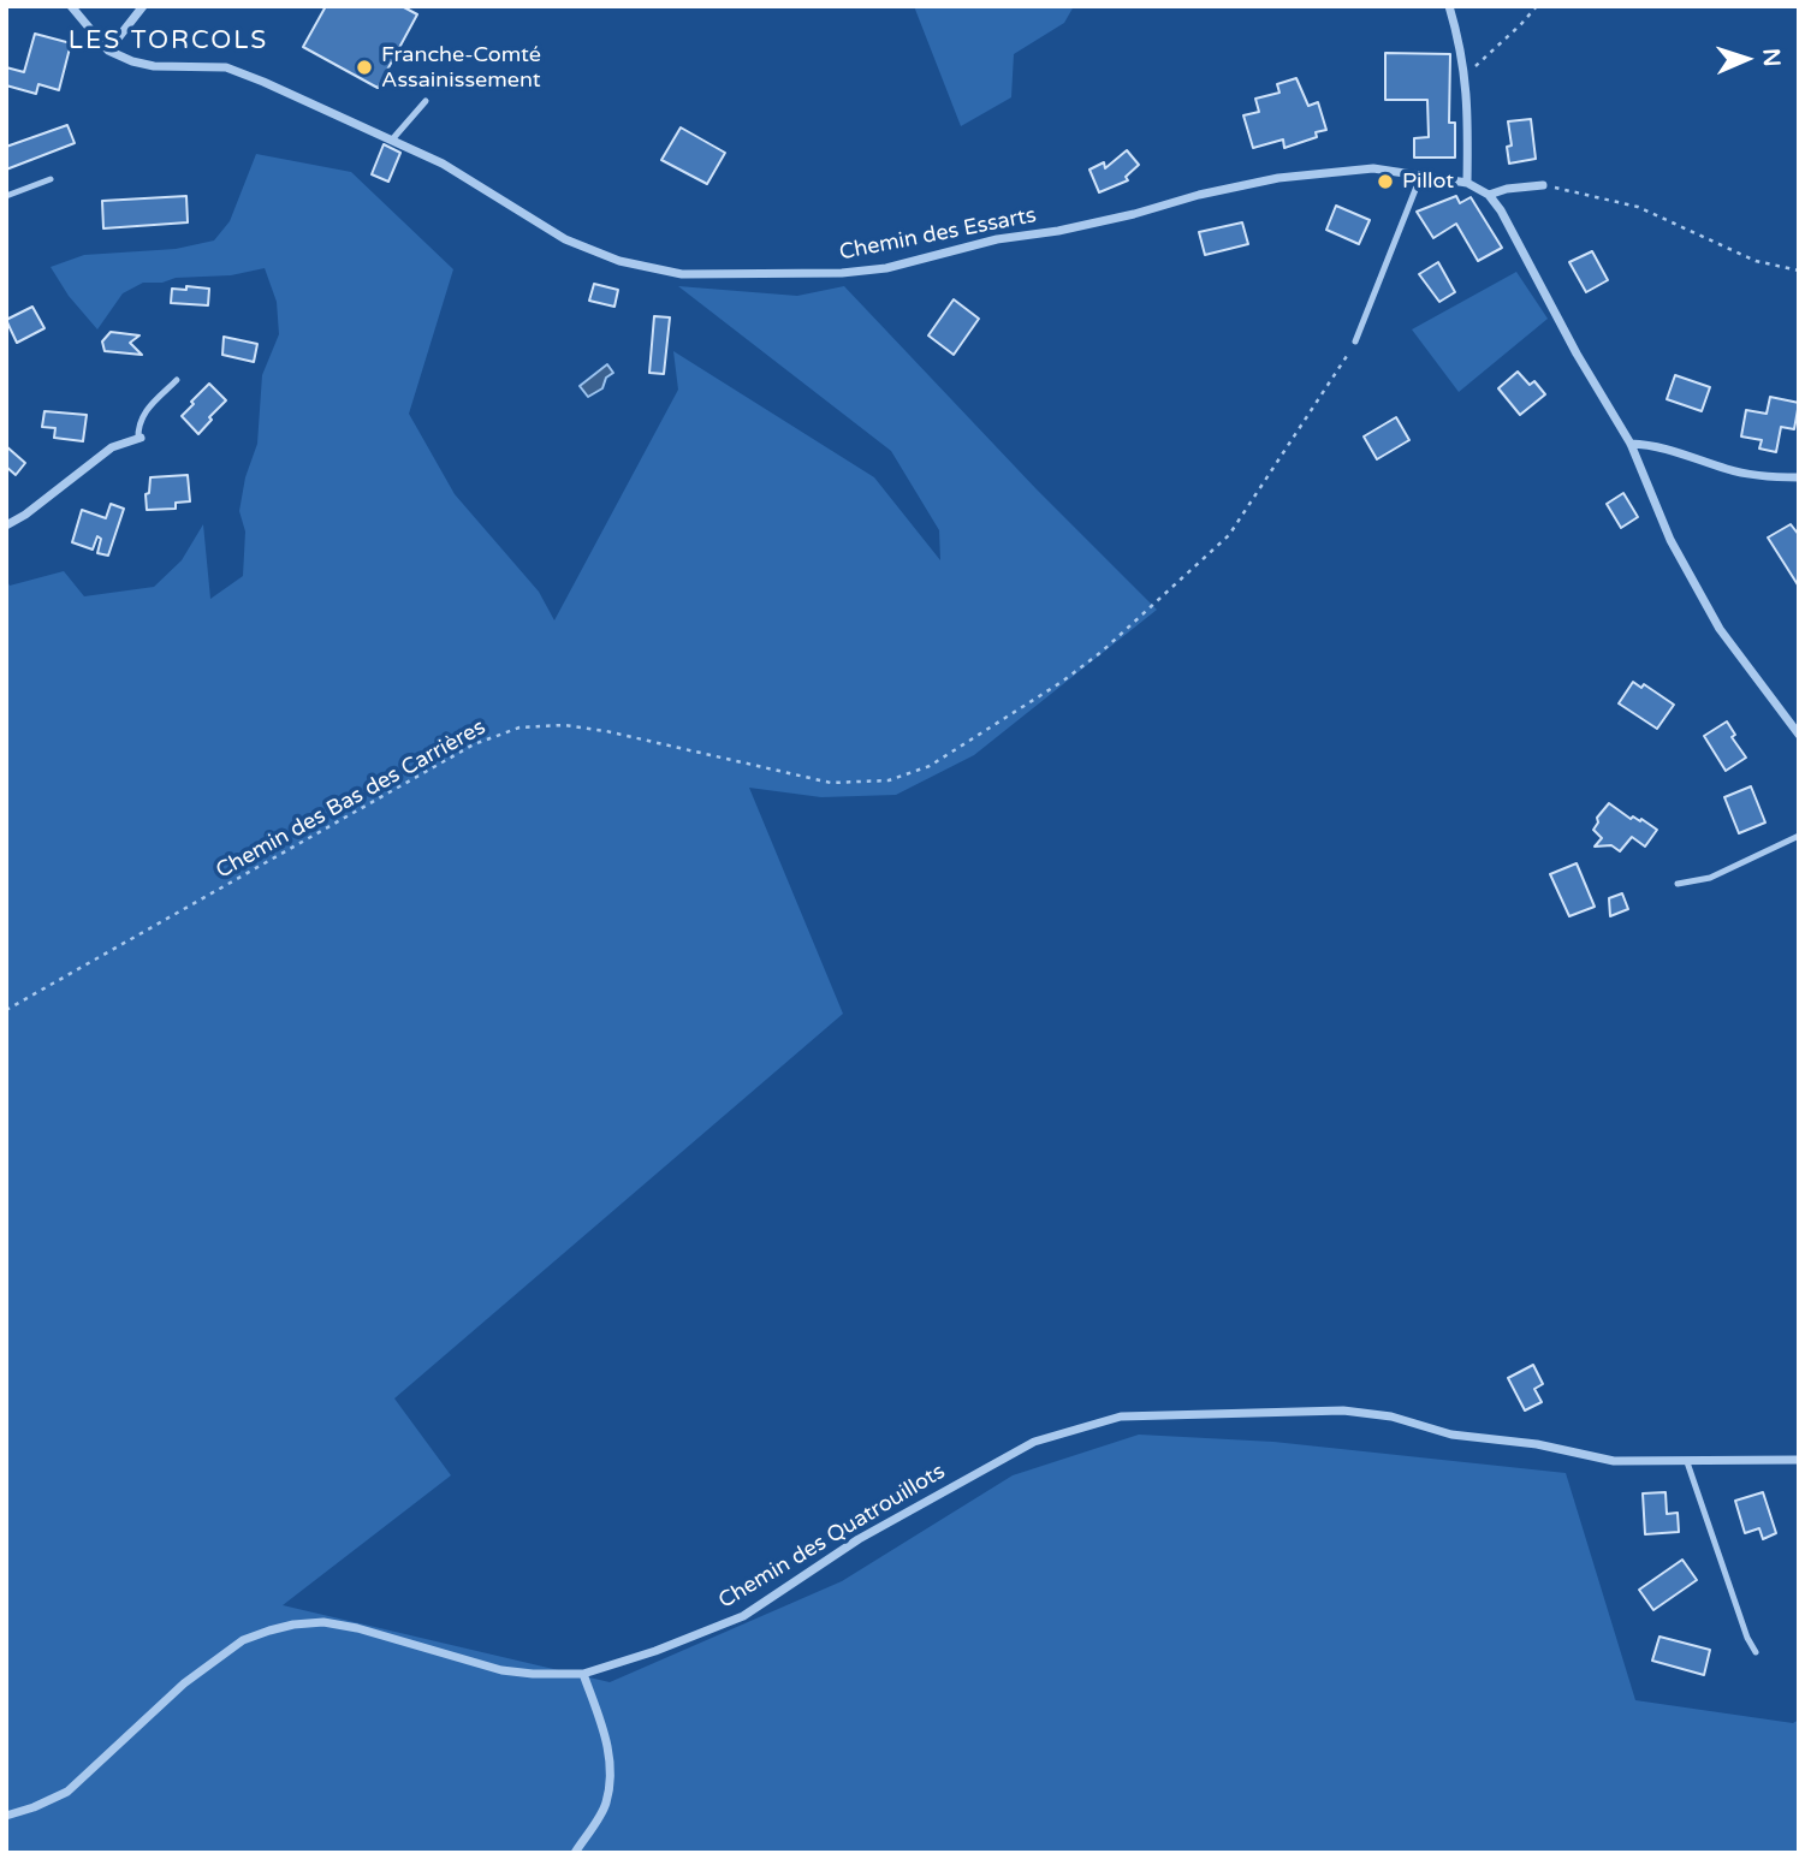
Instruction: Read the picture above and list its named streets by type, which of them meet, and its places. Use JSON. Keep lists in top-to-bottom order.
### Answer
{
  "streets": {
    "street": ["Chemin des Essarts", "Chemin des Quatrouillots"],
    "path": ["Chemin des Bas des Carrières"]
  },
  "districts": ["LES TORCOLS"],
  "places": ["Franche-Comté Assainissement", "Pillot"],
  "north": "right"
}
